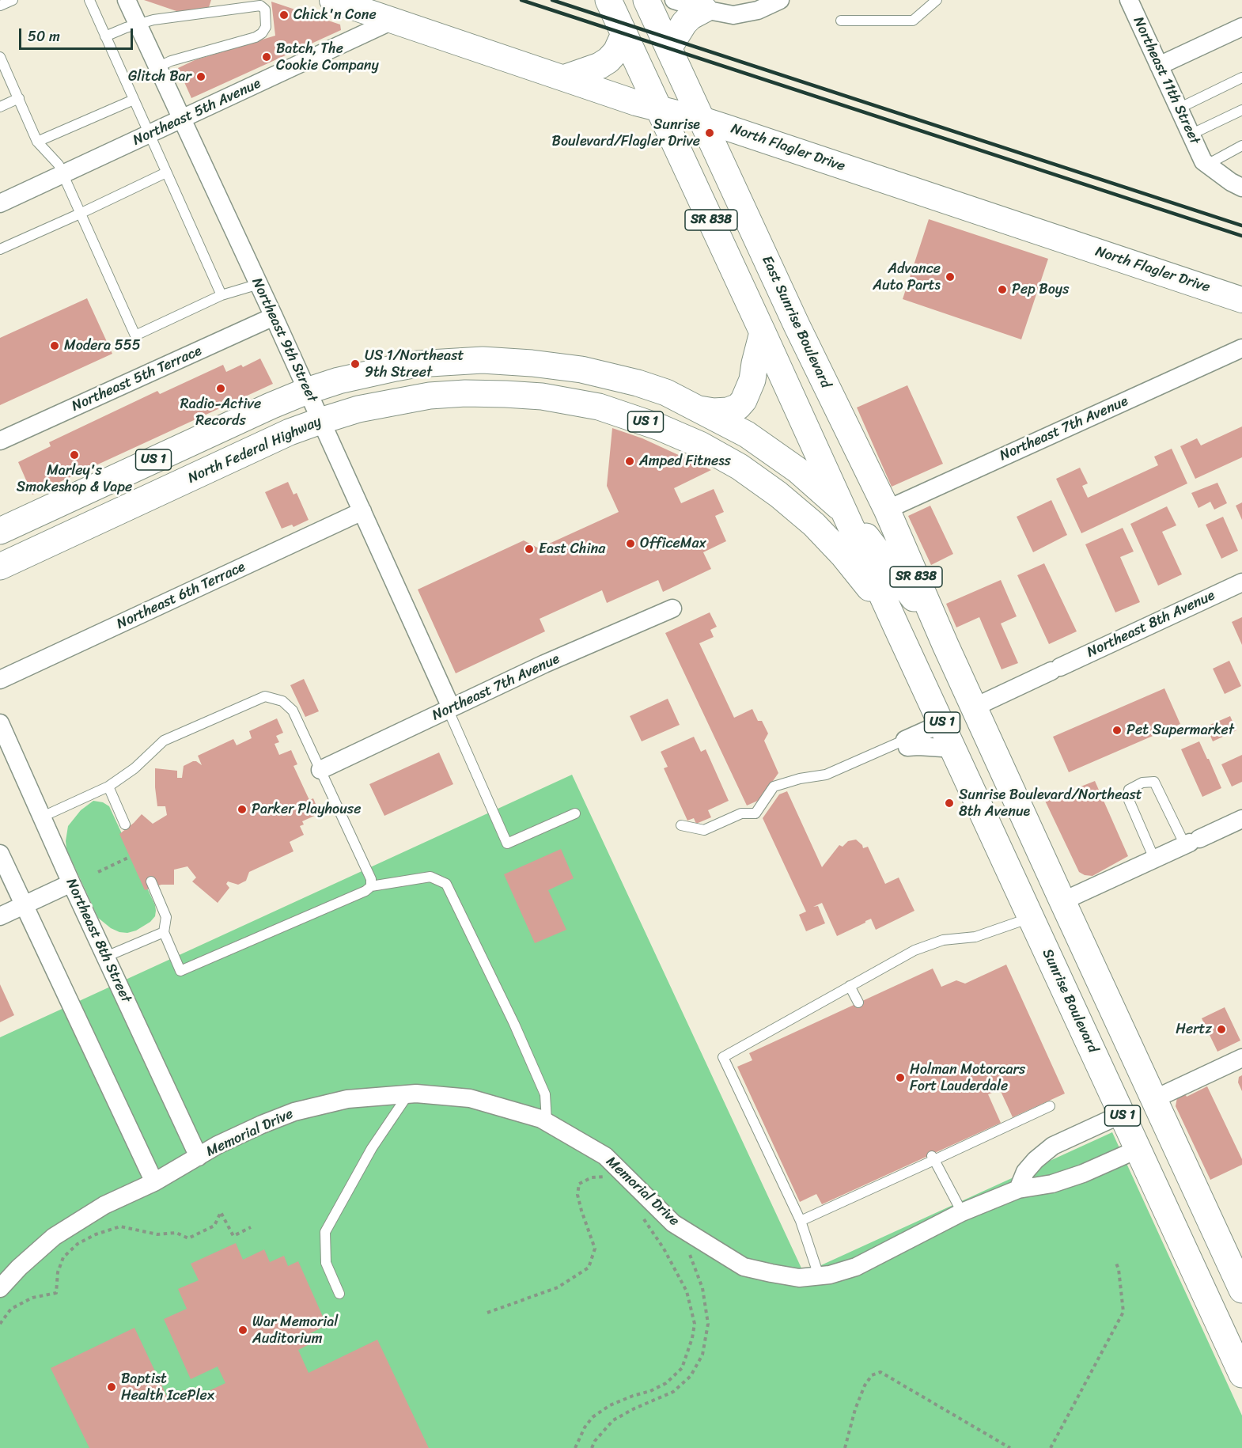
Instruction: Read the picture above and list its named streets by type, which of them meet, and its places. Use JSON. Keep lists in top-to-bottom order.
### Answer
{
  "streets": {
    "main road": [
      "SR 838",
      "East Sunrise Boulevard",
      "US 1",
      "North Federal Highway",
      "Sunrise Boulevard"
    ],
    "street": [
      "Northeast 11th Street",
      "Northeast 5th Avenue",
      "North Flagler Drive",
      "Northeast 9th Street",
      "Northeast 5th Terrace",
      "Northeast 7th Avenue",
      "Northeast 6th Terrace",
      "Northeast 8th Avenue",
      "Northeast 8th Street",
      "Memorial Drive"
    ]
  },
  "crossings": [
    ["Northeast 5th Avenue", "North Flagler Drive"],
    ["Northeast 5th Avenue", "Northeast 9th Street"],
    ["North Flagler Drive", "SR 838"],
    ["North Flagler Drive", "East Sunrise Boulevard"],
    ["SR 838", "US 1"],
    ["SR 838", "North Federal Highway"],
    ["SR 838", "Sunrise Boulevard"],
    ["East Sunrise Boulevard", "US 1"],
    ["East Sunrise Boulevard", "Northeast 7th Avenue"],
    ["Northeast 9th Street", "Northeast 5th Terrace"],
    ["Northeast 9th Street", "US 1"],
    ["Northeast 9th Street", "Northeast 7th Avenue"],
    ["Northeast 9th Street", "North Federal Highway"],
    ["Northeast 9th Street", "Northeast 6th Terrace"],
    ["US 1", "Northeast 8th Avenue"],
    ["North Federal Highway", "Sunrise Boulevard"],
    ["Northeast 8th Street", "Memorial Drive"],
    ["Sunrise Boulevard", "Memorial Drive"]
  ],
  "places": [
    "Chick'n Cone",
    "Batch, The Cookie Company",
    "Glitch Bar",
    "Sunrise Boulevard/Flagler Drive",
    "Advance Auto Parts",
    "Pep Boys",
    "Modera 555",
    "US 1/Northeast 9th Street",
    "Radio-Active Records",
    "Marley's Smokeshop & Vape",
    "Amped Fitness",
    "OfficeMax",
    "East China",
    "Pet Supermarket",
    "Sunrise Boulevard/Northeast 8th Avenue",
    "Parker Playhouse",
    "Hertz",
    "Holman Motorcars Fort Lauderdale",
    "War Memorial Auditorium",
    "Baptist Health IcePlex"
  ],
  "scale_bar": "50 m"
}
